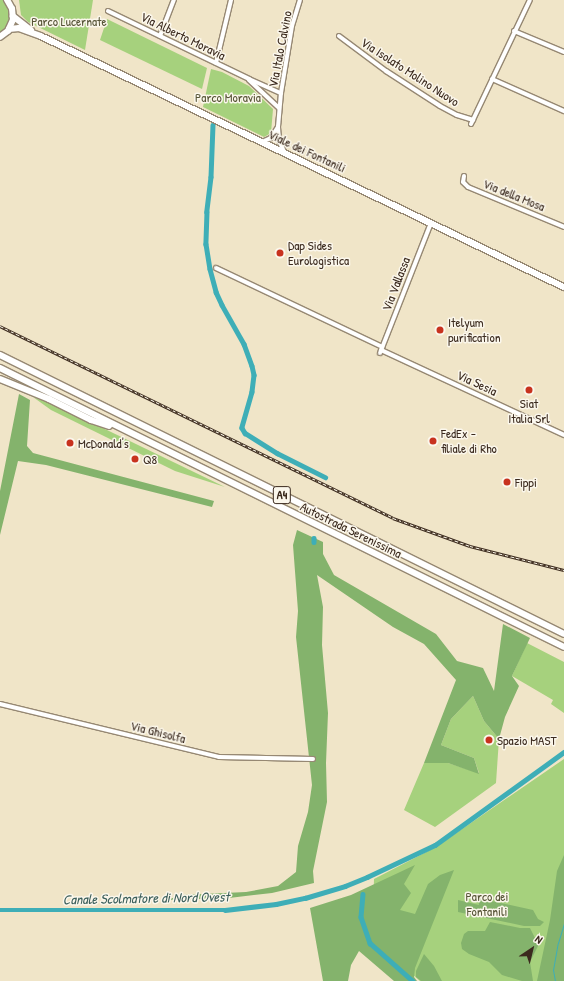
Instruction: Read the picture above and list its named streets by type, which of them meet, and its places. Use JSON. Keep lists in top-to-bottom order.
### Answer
{
  "streets": {
    "highway": ["A4", "Autostrada Serenissima"],
    "main road": ["Viale dei Fontanili"],
    "street": [
      "Via Alberto Moravia",
      "Via Italo Calvino",
      "Via Isolato Molino Nuovo",
      "Via della Mosa",
      "Via Vallassa",
      "Via Sesia",
      "Via Ghisolfa"
    ]
  },
  "crossings": [
    ["Via Alberto Moravia", "Via Italo Calvino"],
    ["Via Italo Calvino", "Viale dei Fontanili"],
    ["Viale dei Fontanili", "Via Vallassa"],
    ["Via Vallassa", "Via Sesia"]
  ],
  "water": ["Canale Scolmatore di Nord Ovest"],
  "parks": ["Parco Lucernate", "Parco Moravia", "Parco dei Fontanili"],
  "places": [
    "Dap Sides Eurologistica",
    "Itelyum purification",
    "Siat Italia Srl",
    "FedEx - filiale di Rho",
    "McDonald's",
    "Q8",
    "Fippi",
    "Spazio MAST"
  ],
  "north": "top right"
}
